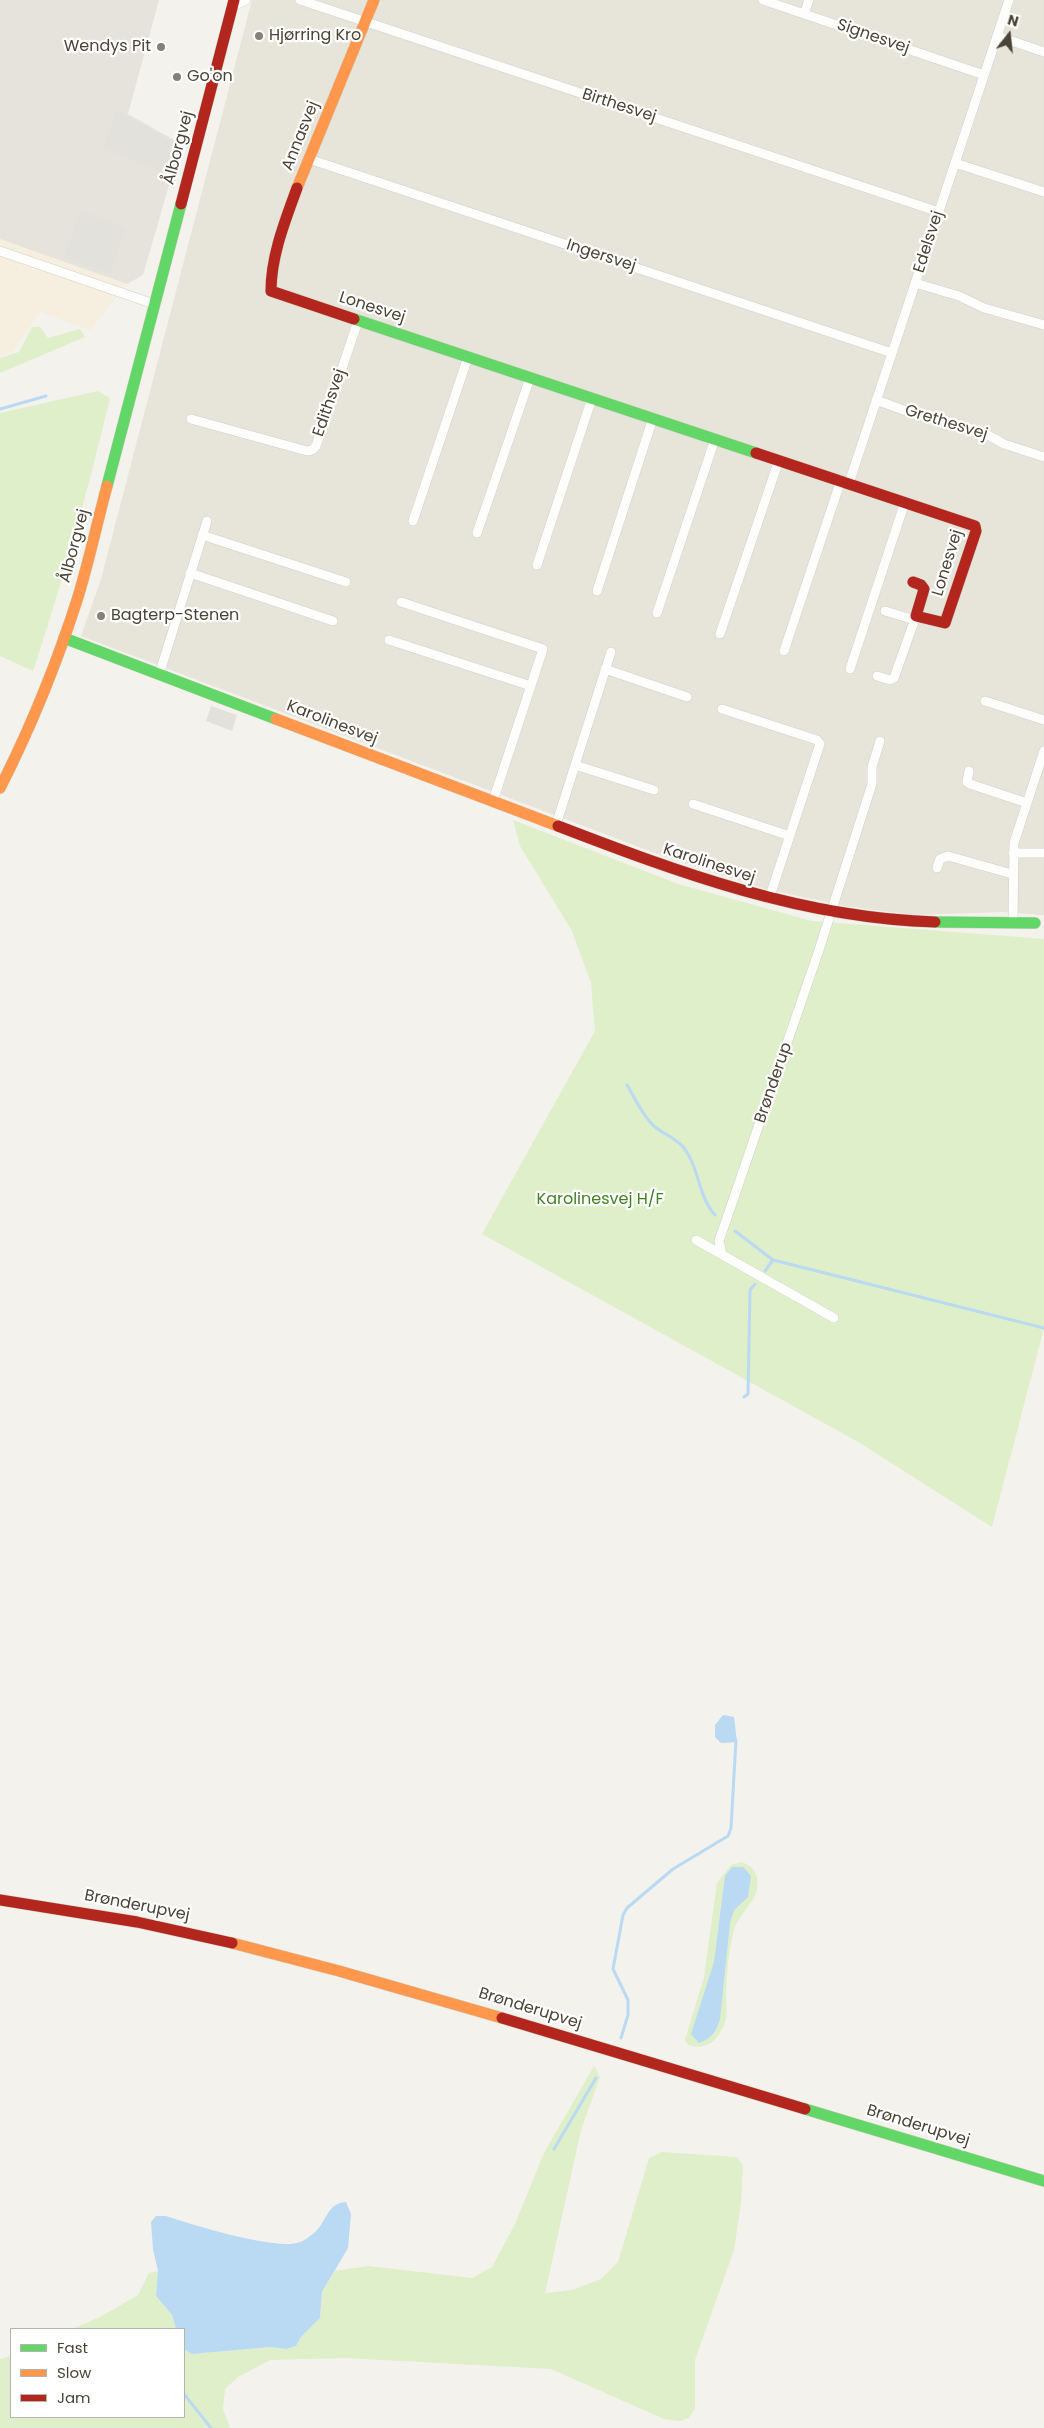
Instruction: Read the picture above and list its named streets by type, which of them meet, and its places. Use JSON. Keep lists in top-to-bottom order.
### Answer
{
  "streets": {
    "street": [
      "Signesvej",
      "Birthesvej",
      "Annasvej",
      "Ålborgvej",
      "Edelsvej",
      "Ingersvej",
      "Lonesvej",
      "Edithsvej",
      "Grethesvej",
      "Karolinesvej",
      "Brønderup",
      "Brønderupvej"
    ]
  },
  "crossings": [
    ["Signesvej", "Edelsvej"],
    ["Birthesvej", "Annasvej"],
    ["Birthesvej", "Edelsvej"],
    ["Annasvej", "Ingersvej"],
    ["Annasvej", "Lonesvej"],
    ["Ålborgvej", "Karolinesvej"],
    ["Edelsvej", "Ingersvej"],
    ["Edelsvej", "Lonesvej"],
    ["Edelsvej", "Grethesvej"],
    ["Lonesvej", "Edithsvej"],
    ["Karolinesvej", "Brønderup"]
  ],
  "parks": ["Karolinesvej H/F"],
  "places": [
    "Hjørring Kro",
    "Wendys Pit",
    "Go'on",
    "Bagterp-Stenen"
  ],
  "legend": ["Fast", "Slow", "Jam"],
  "north": "top"
}
